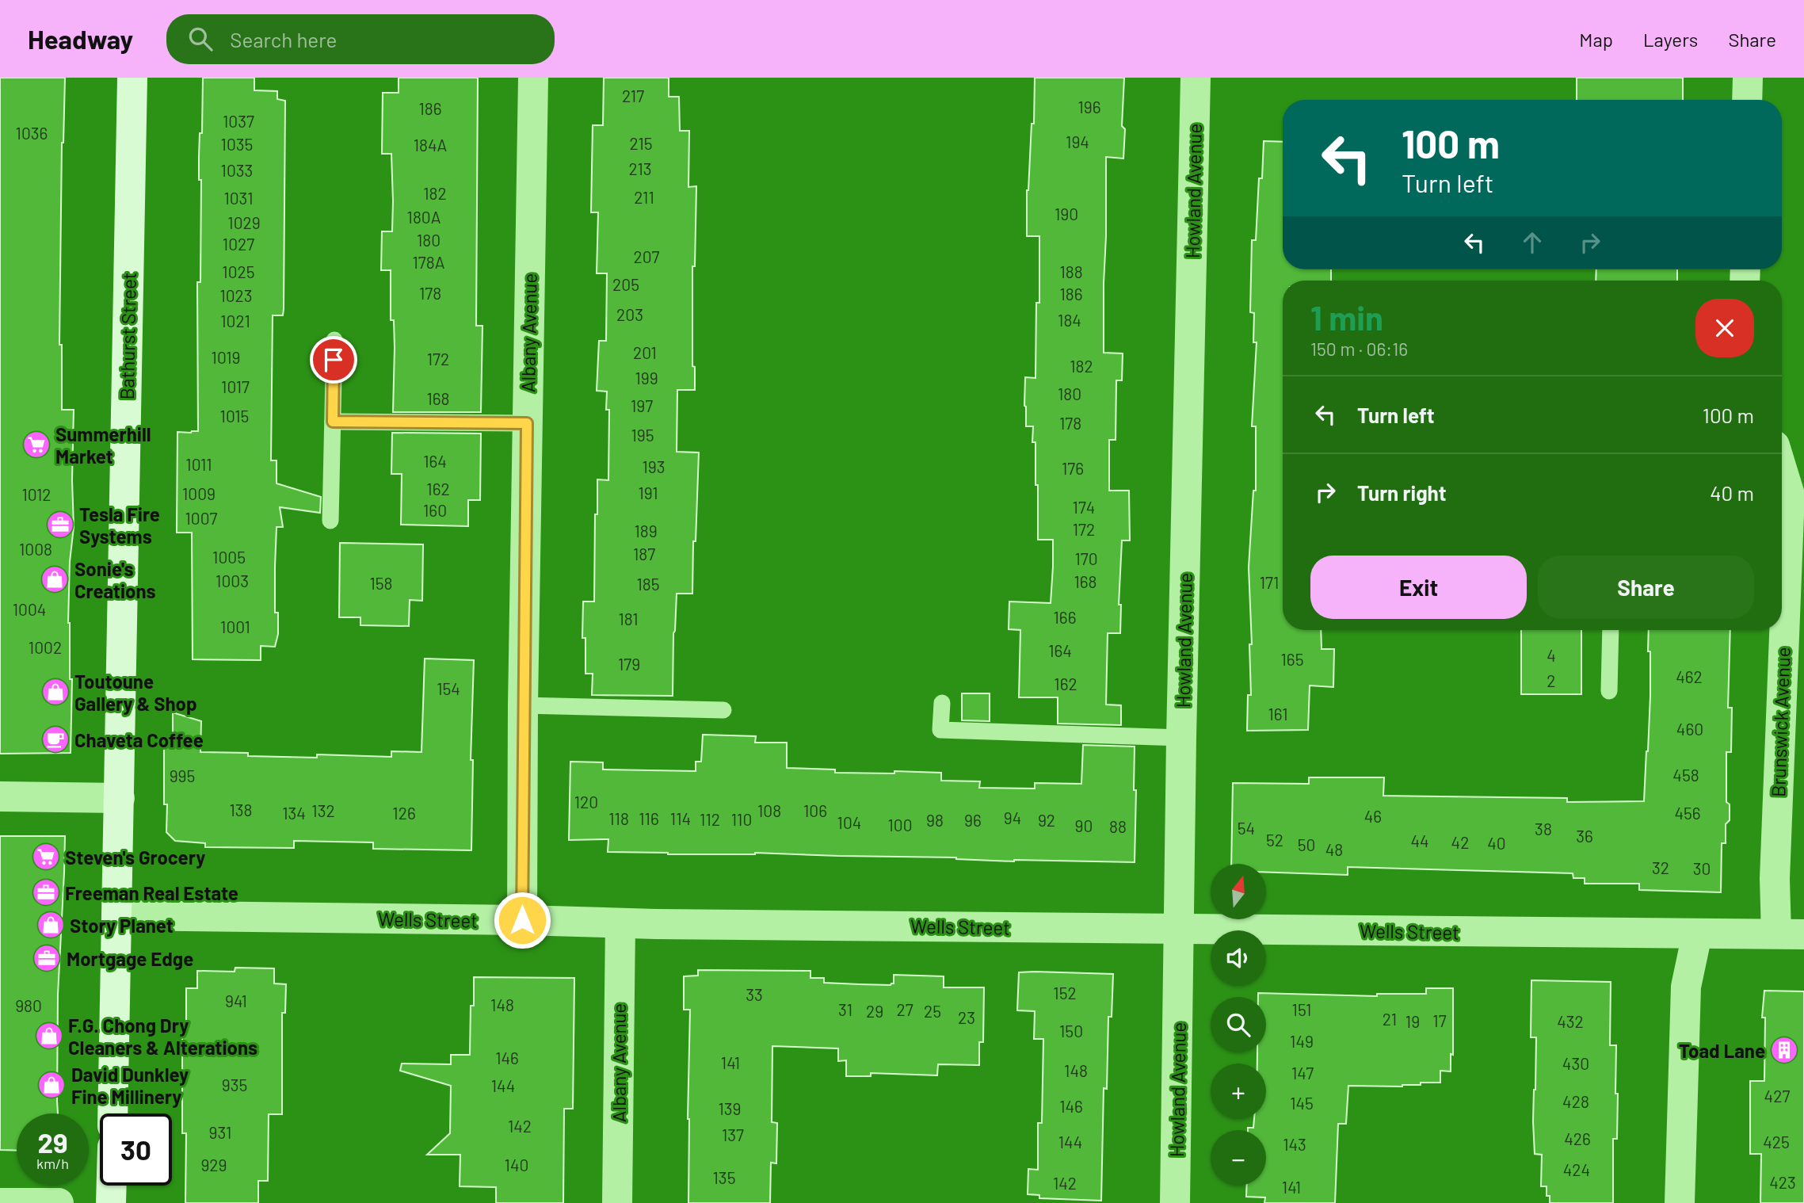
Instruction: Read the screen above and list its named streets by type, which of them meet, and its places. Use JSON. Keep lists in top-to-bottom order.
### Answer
{
  "streets": {
    "main road": ["Bathurst Street"],
    "street": [
      "Howland Avenue",
      "Albany Avenue",
      "Brunswick Avenue",
      "Wells Street"
    ]
  },
  "crossings": [
    ["Howland Avenue", "Wells Street"],
    ["Albany Avenue", "Wells Street"],
    ["Bathurst Street", "Wells Street"],
    ["Brunswick Avenue", "Wells Street"]
  ],
  "places": {
    "supermarket": ["Summerhill Market", "Steven's Grocery"],
    "office": ["Tesla Fire Systems", "Freeman Real Estate", "Mortgage Edge"],
    "shop": [
      "Sonie's Creations",
      "Toutoune Gallery & Shop",
      "Story Planet",
      "F.G. Chong Dry Cleaners & Alterations",
      "David Dunkley Fine Millinery"
    ],
    "cafe": ["Chaveta Coffee"],
    "building": ["Toad Lane"]
  },
  "house_numbers": [
    "217",
    "196",
    "186",
    "1037",
    "1036",
    "194",
    "215",
    "1035",
    "184A",
    "213",
    "1033",
    "182",
    "211",
    "1031",
    "190",
    "180A",
    "1029",
    "180",
    "1027",
    "207",
    "178A",
    "1025",
    "188",
    "205",
    "178",
    "186",
    "1023",
    "203",
    "184",
    "1021",
    "201",
    "1019",
    "172",
    "182",
    "199",
    "1017",
    "180",
    "168",
    "197",
    "1015",
    "178",
    "195",
    "164",
    "1011",
    "193",
    "176",
    "162",
    "191",
    "1009",
    "1012",
    "174",
    "160",
    "1007",
    "172",
    "189",
    "1008",
    "187",
    "1005",
    "170",
    "1003",
    "168",
    "171",
    "158",
    "185",
    "1004",
    "166",
    "181",
    "1001",
    "1002",
    "164",
    "4",
    "165",
    "179",
    "462",
    "2",
    "162",
    "154",
    "161",
    "460",
    "458",
    "995",
    "120",
    "138",
    "132",
    "108",
    "106",
    "134",
    "126",
    "456",
    "46",
    "94",
    "118",
    "116",
    "114",
    "112",
    "110",
    "98",
    "96",
    "92",
    "104",
    "100",
    "90",
    "88",
    "54",
    "38",
    "36",
    "52",
    "44",
    "42",
    "40",
    "50",
    "48",
    "32",
    "30",
    "152",
    "33",
    "941",
    "148",
    "980",
    "31",
    "27",
    "151",
    "29",
    "25",
    "23",
    "21",
    "17",
    "19",
    "432",
    "150",
    "149",
    "146",
    "141",
    "430",
    "148",
    "147",
    "935",
    "144",
    "427",
    "428",
    "145",
    "146",
    "139",
    "142",
    "931",
    "137",
    "426",
    "144",
    "425",
    "143",
    "929",
    "140",
    "424",
    "135",
    "423",
    "142",
    "141"
  ],
  "north": "top",
  "page": {
    "header": "Headway",
    "search": "Search here",
    "nav": ["Map", "Layers", "Share"],
    "turn": ["100 m", "Turn left"],
    "heading": ["1 min", "150 m · 06:16"],
    "list": [
      {
        "name": "Turn left",
        "value": "100 m"
      },
      {
        "name": "Turn right",
        "value": "40 m"
      }
    ],
    "buttons": ["Exit", "Share"],
    "map_buttons": ["+", "−"],
    "speed": "29 km/h",
    "limit": "30"
  }
}
